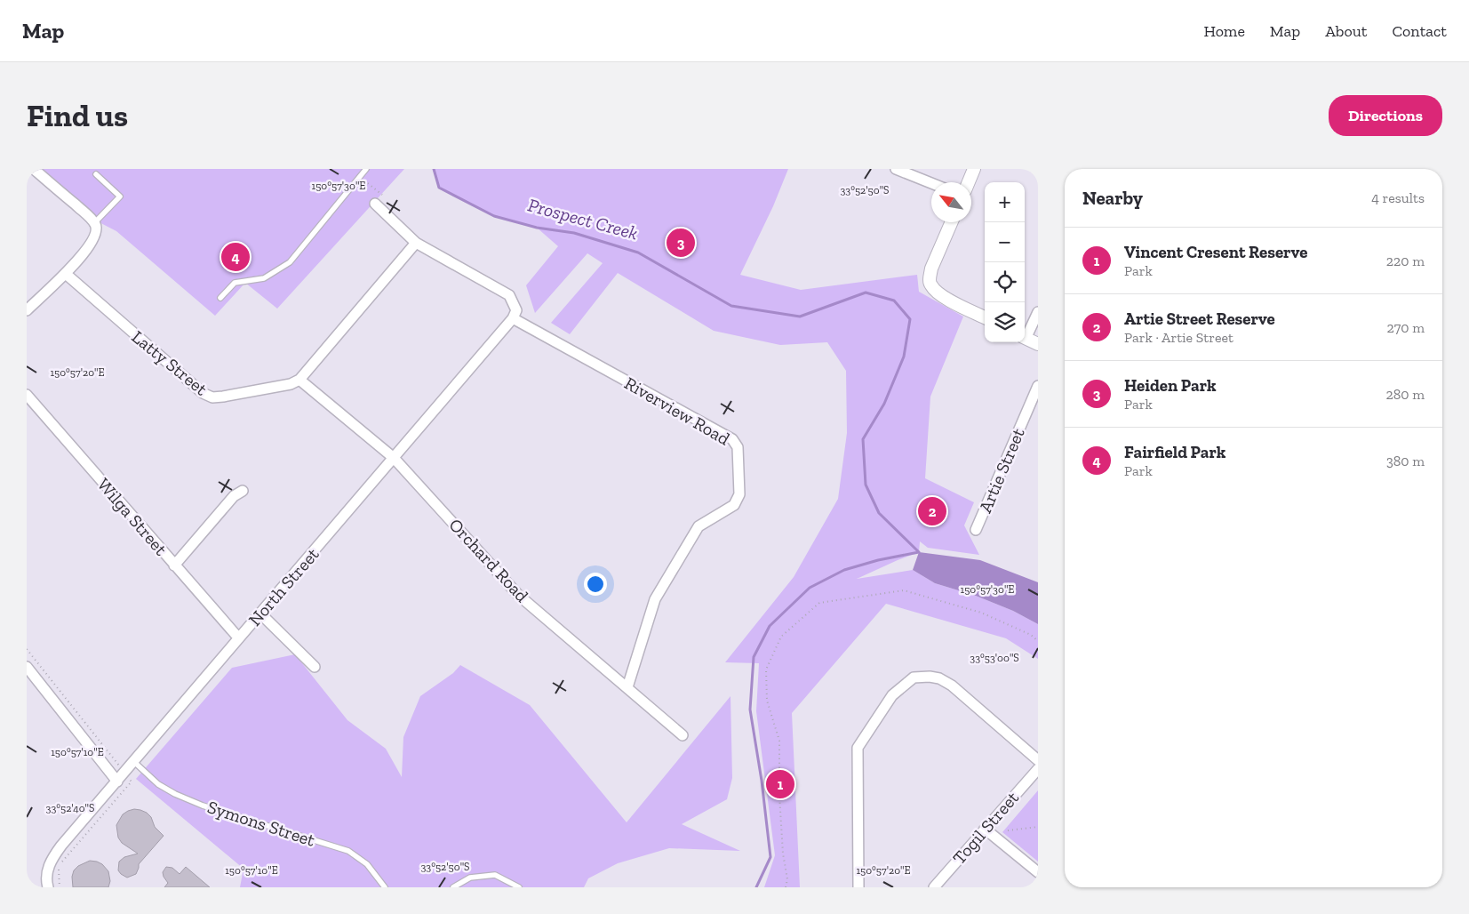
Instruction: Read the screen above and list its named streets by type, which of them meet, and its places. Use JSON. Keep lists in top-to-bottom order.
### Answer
{
  "streets": {
    "street": [
      "Latty Street",
      "Riverview Road",
      "Artie Street",
      "Wilga Street",
      "Orchard Road",
      "North Street",
      "Togil Street"
    ],
    "lane": ["Symons Street"]
  },
  "crossings": [
    ["Latty Street", "Orchard Road"],
    ["Riverview Road", "Orchard Road"],
    ["Riverview Road", "North Street"],
    ["Wilga Street", "North Street"],
    ["Orchard Road", "North Street"],
    ["North Street", "Symons Street"]
  ],
  "water": ["Prospect Creek"],
  "north": "top left",
  "page": {
    "header": "Map",
    "nav": [
      "Home",
      "Map",
      "About",
      "Contact"
    ],
    "buttons": "Directions",
    "title": "Find us",
    "heading": ["Nearby", "4 results"],
    "map_buttons": ["+", "−"],
    "pins": [
      "3",
      "4",
      "2",
      "1"
    ],
    "list": [
      {
        "mark": "1",
        "name": "Vincent Cresent Reserve",
        "note": "Park",
        "value": "220 m"
      },
      {
        "mark": "2",
        "name": "Artie Street Reserve",
        "note": "Park · Artie Street",
        "value": "270 m"
      },
      {
        "mark": "3",
        "name": "Heiden Park",
        "note": "Park",
        "value": "280 m"
      },
      {
        "mark": "4",
        "name": "Fairfield Park",
        "note": "Park",
        "value": "380 m"
      }
    ]
  },
  "coordinates": [
    "150°57'30\"E",
    "33°52'50\"S",
    "150°57'20\"E",
    "33°53'00\"S",
    "150°57'10\"E",
    "33°52'40\"S"
  ]
}
